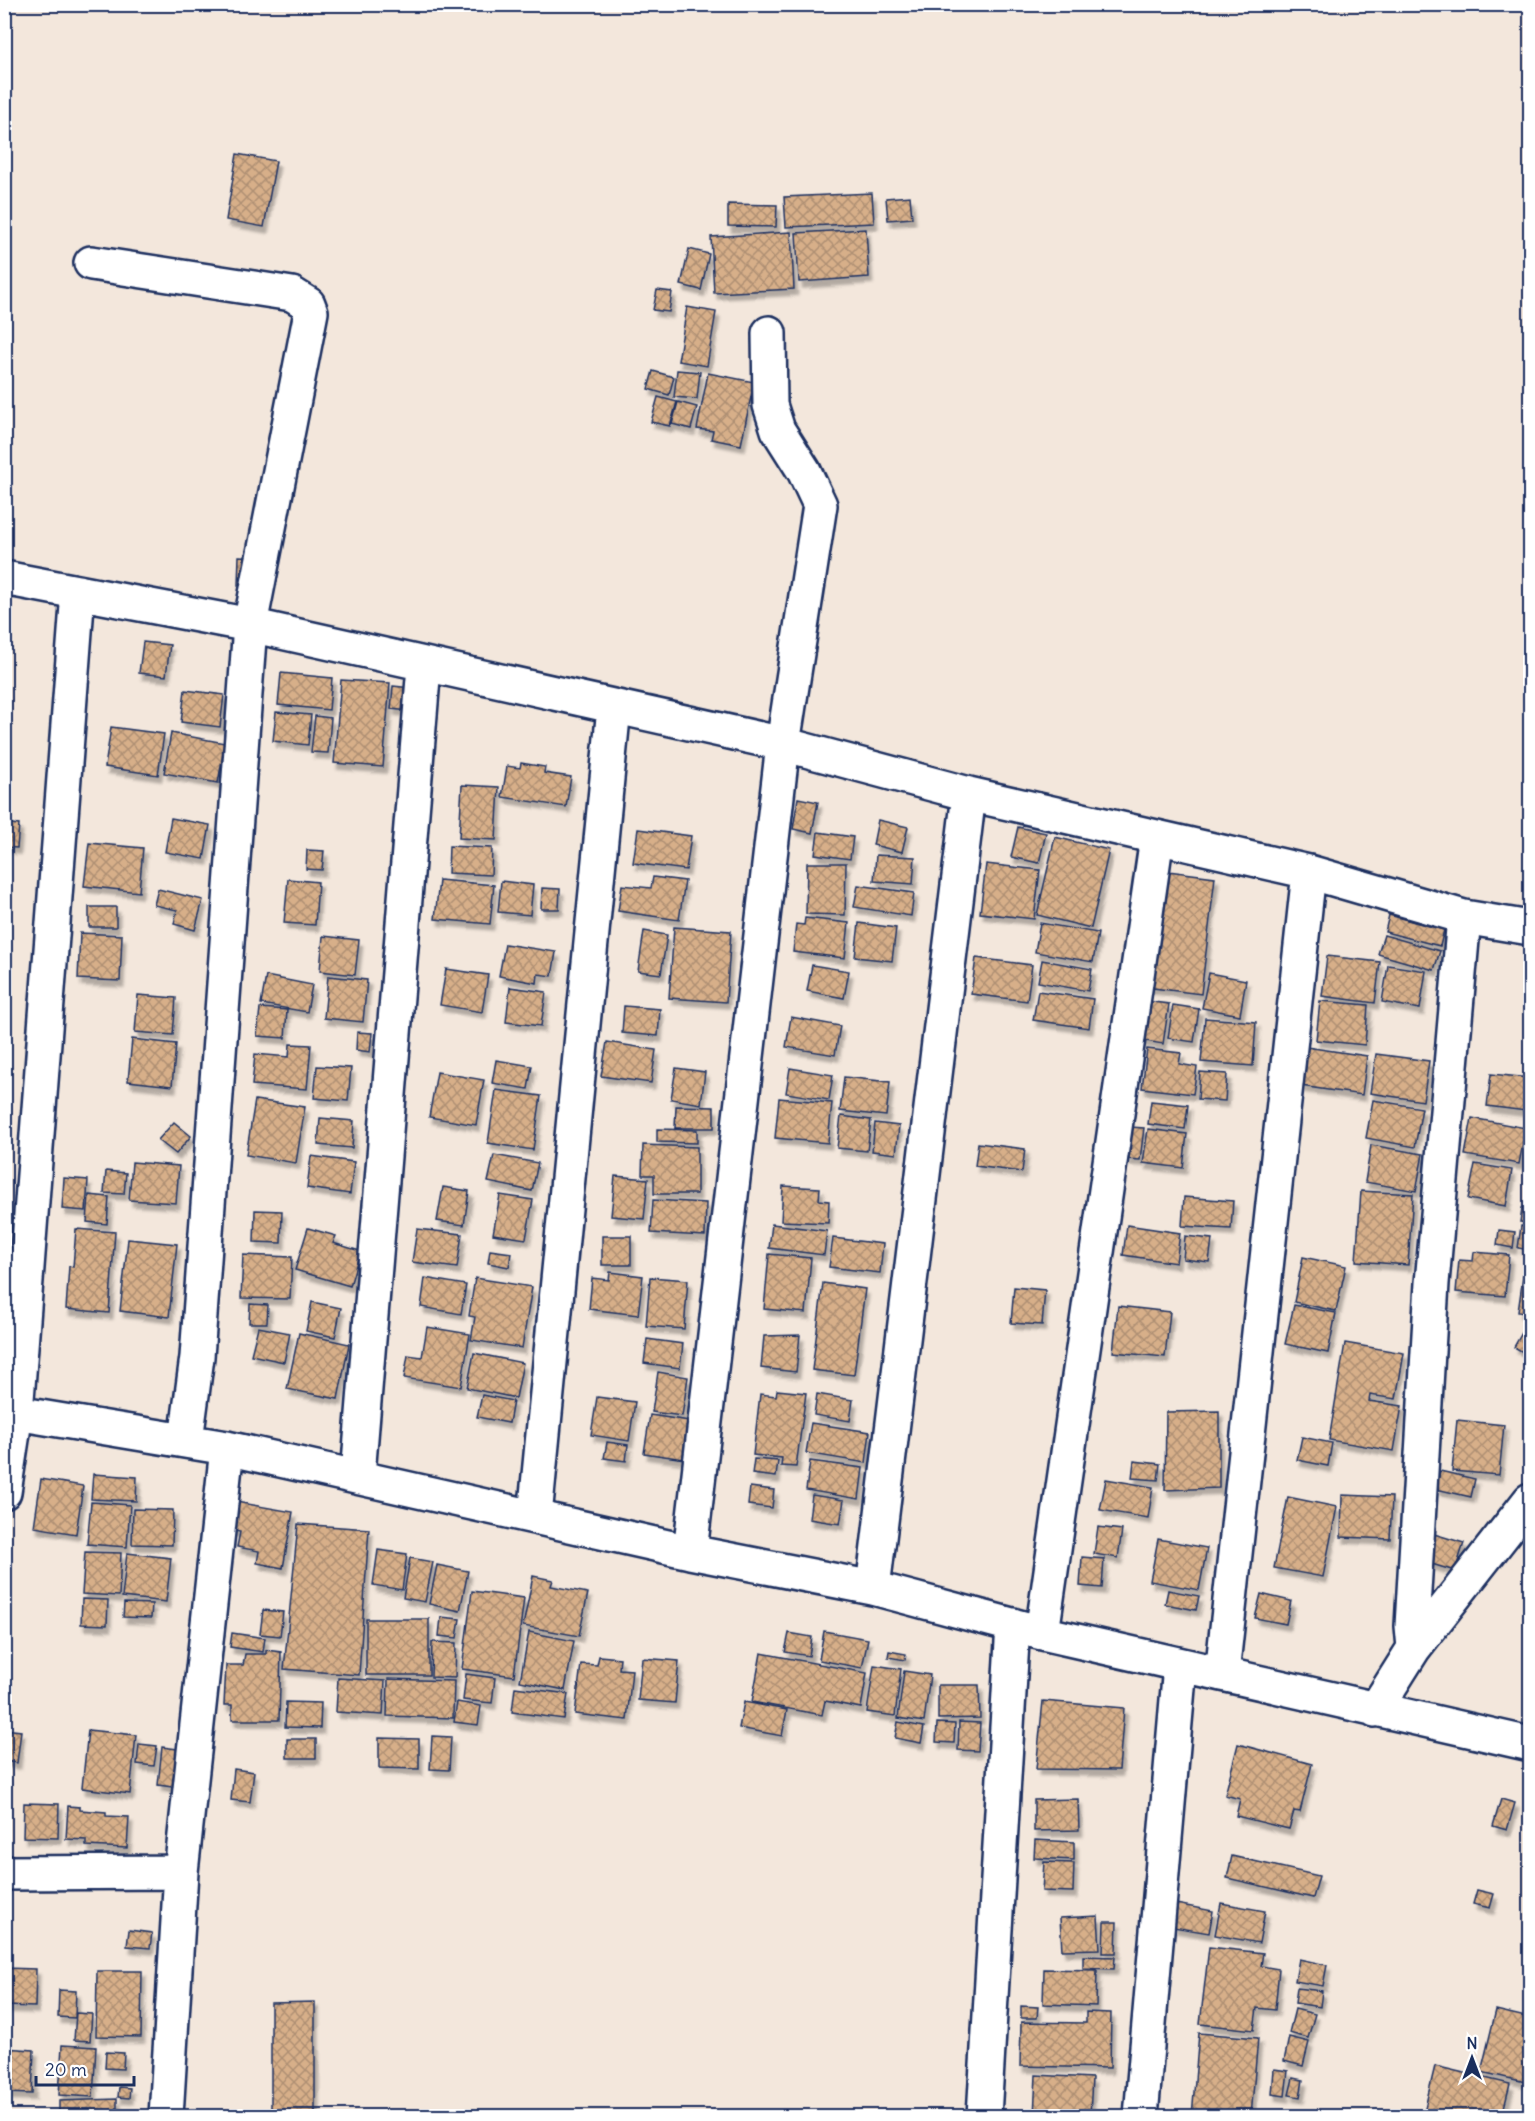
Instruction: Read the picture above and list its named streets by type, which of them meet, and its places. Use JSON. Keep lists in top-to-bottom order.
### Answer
{
  "scale_bar": "20 m",
  "north": "top"
}
